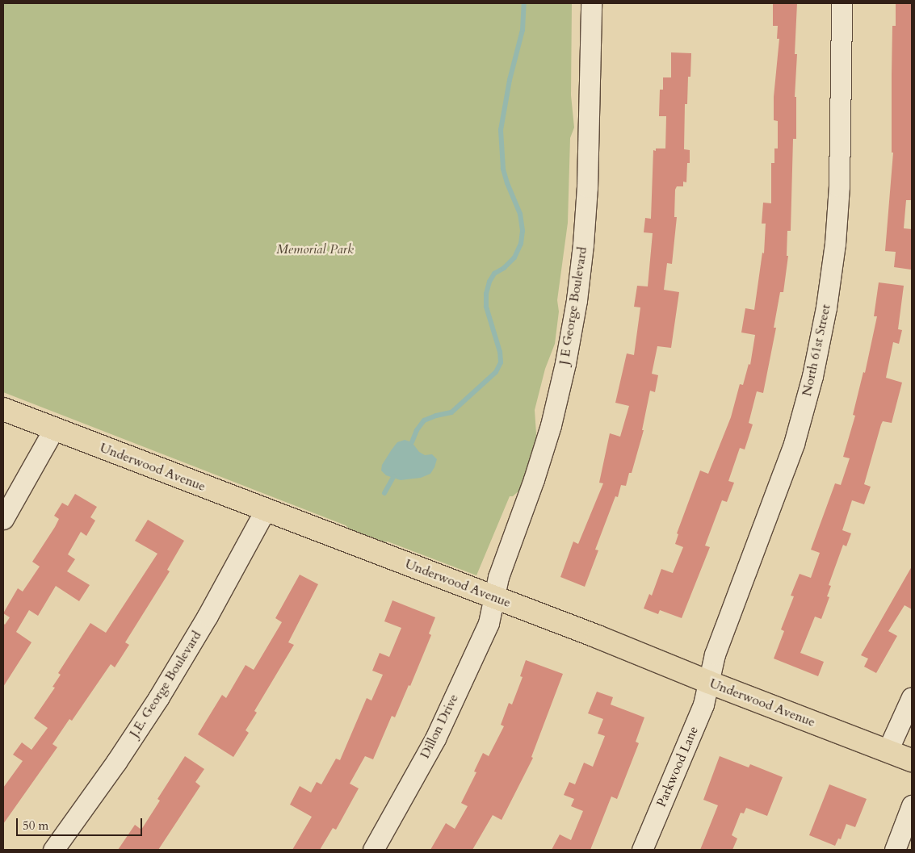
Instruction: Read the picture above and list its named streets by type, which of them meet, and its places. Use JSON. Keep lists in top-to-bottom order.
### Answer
{
  "streets": {
    "main road": ["Underwood Avenue"],
    "street": [
      "J E George Boulevard",
      "North 61st Street",
      "J.E. George Boulevard",
      "Dillon Drive",
      "Parkwood Lane"
    ]
  },
  "crossings": [
    ["J E George Boulevard", "Underwood Avenue"],
    ["J E George Boulevard", "Dillon Drive"],
    ["North 61st Street", "Underwood Avenue"],
    ["North 61st Street", "Parkwood Lane"],
    ["Underwood Avenue", "J.E. George Boulevard"],
    ["Underwood Avenue", "Dillon Drive"],
    ["Underwood Avenue", "Parkwood Lane"]
  ],
  "parks": ["Memorial Park"],
  "scale_bar": "50 m"
}
